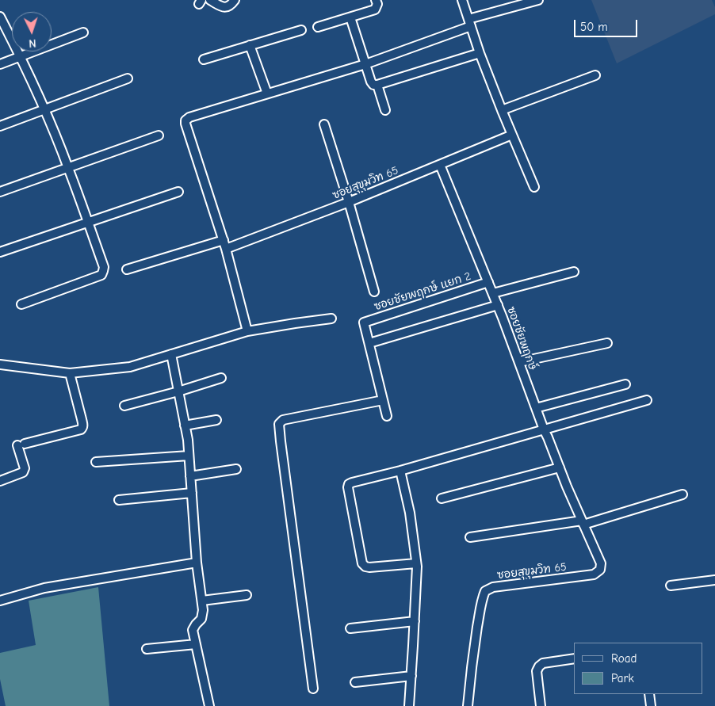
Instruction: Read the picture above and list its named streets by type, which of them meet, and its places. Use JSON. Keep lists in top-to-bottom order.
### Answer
{
  "streets": {
    "street": ["ซอยสุขุมวิท 65", "ซอยชัยพฤกษ์ แยก 2", "ซอยชัยพฤกษ์"]
  },
  "crossings": [
    ["ซอยสุขุมวิท 65", "ซอยชัยพฤกษ์"],
    ["ซอยชัยพฤกษ์ แยก 2", "ซอยชัยพฤกษ์"]
  ],
  "legend": ["Road", "Park"],
  "scale_bar": "50 m",
  "north": "bottom"
}
